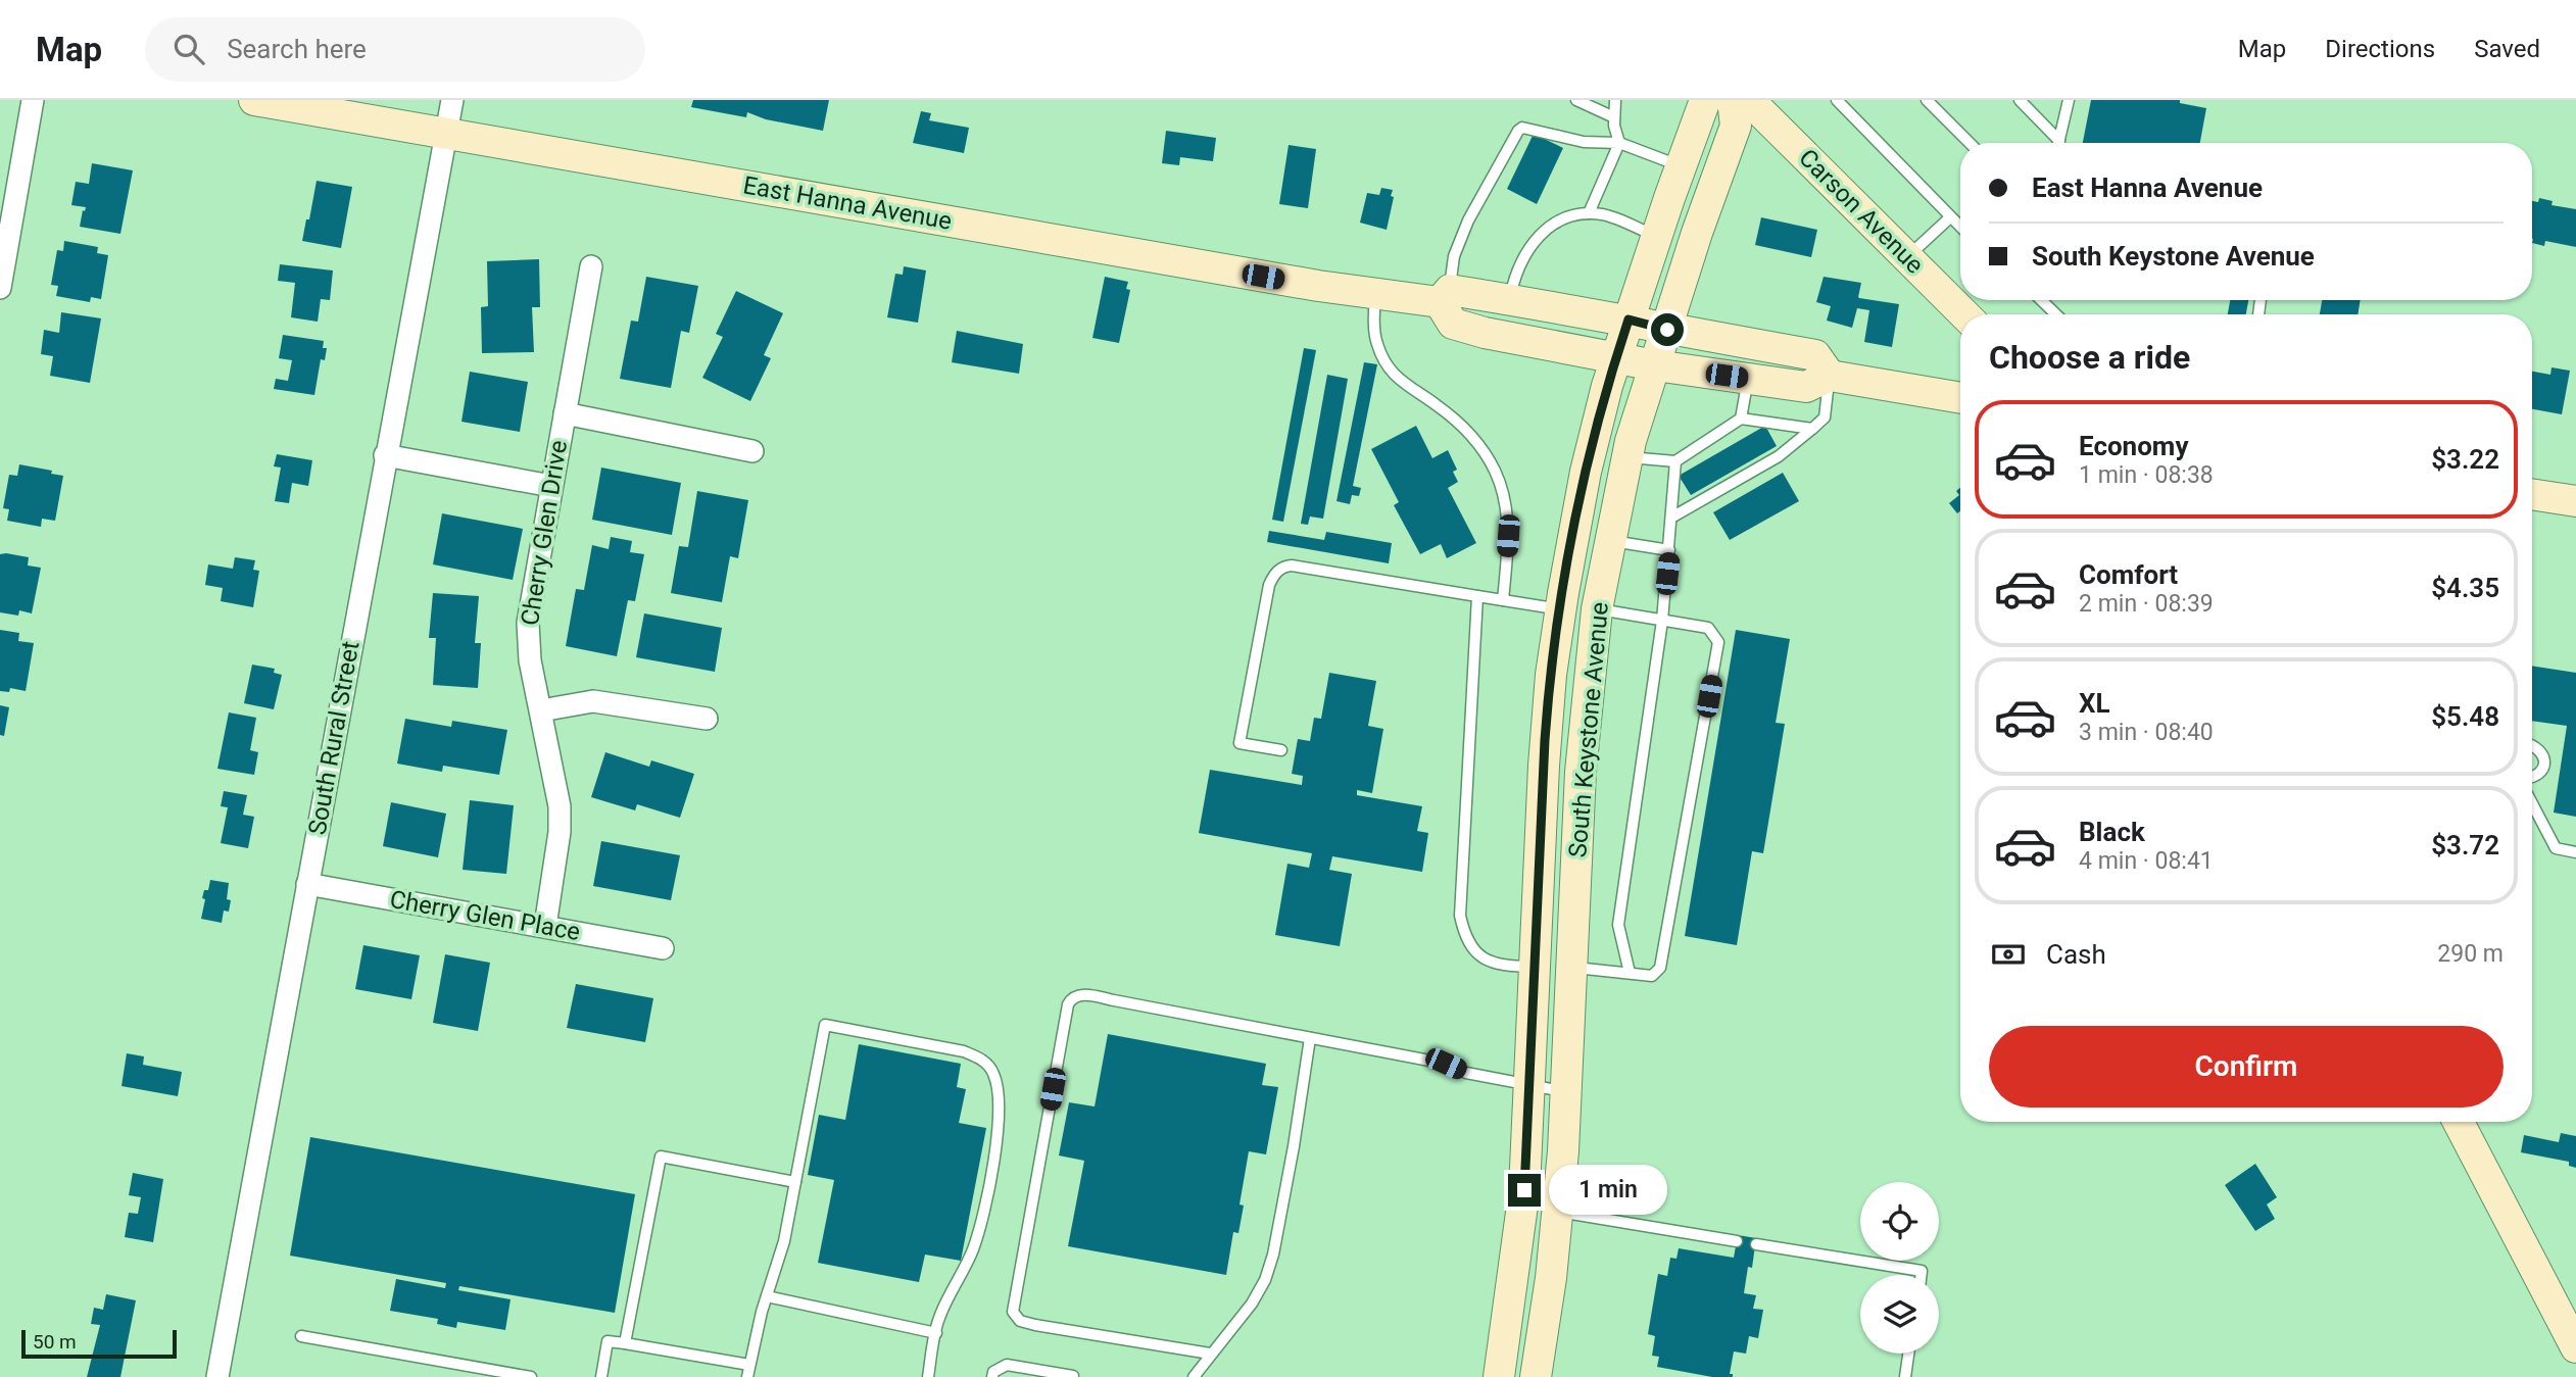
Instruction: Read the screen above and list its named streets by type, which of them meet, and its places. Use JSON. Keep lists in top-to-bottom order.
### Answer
{
  "streets": {
    "main road": ["East Hanna Avenue", "Carson Avenue", "South Keystone Avenue"],
    "street": ["Cherry Glen Drive", "South Rural Street", "Cherry Glen Place"]
  },
  "crossings": [
    ["East Hanna Avenue", "South Keystone Avenue"],
    ["East Hanna Avenue", "South Rural Street"],
    ["Cherry Glen Drive", "Cherry Glen Place"],
    ["South Rural Street", "Cherry Glen Place"]
  ],
  "scale_bar": "50 m",
  "page": {
    "header": "Map",
    "search": "Search here",
    "nav": ["Map", "Directions", "Saved"],
    "banner": ["East Hanna Avenue", "South Keystone Avenue"],
    "heading": "Choose a ride",
    "list": [
      {
        "name": "Economy",
        "note": "1 min · 08:38",
        "value": "$3.22"
      },
      {
        "name": "Comfort",
        "note": "2 min · 08:39",
        "value": "$4.35"
      },
      {
        "name": "XL",
        "note": "3 min · 08:40",
        "value": "$5.48"
      },
      {
        "name": "Black",
        "note": "4 min · 08:41",
        "value": "$3.72"
      }
    ],
    "pay": ["Cash", "290 m"],
    "buttons": "Confirm",
    "bubble": "1 min",
    "scale": "50 m"
  }
}
